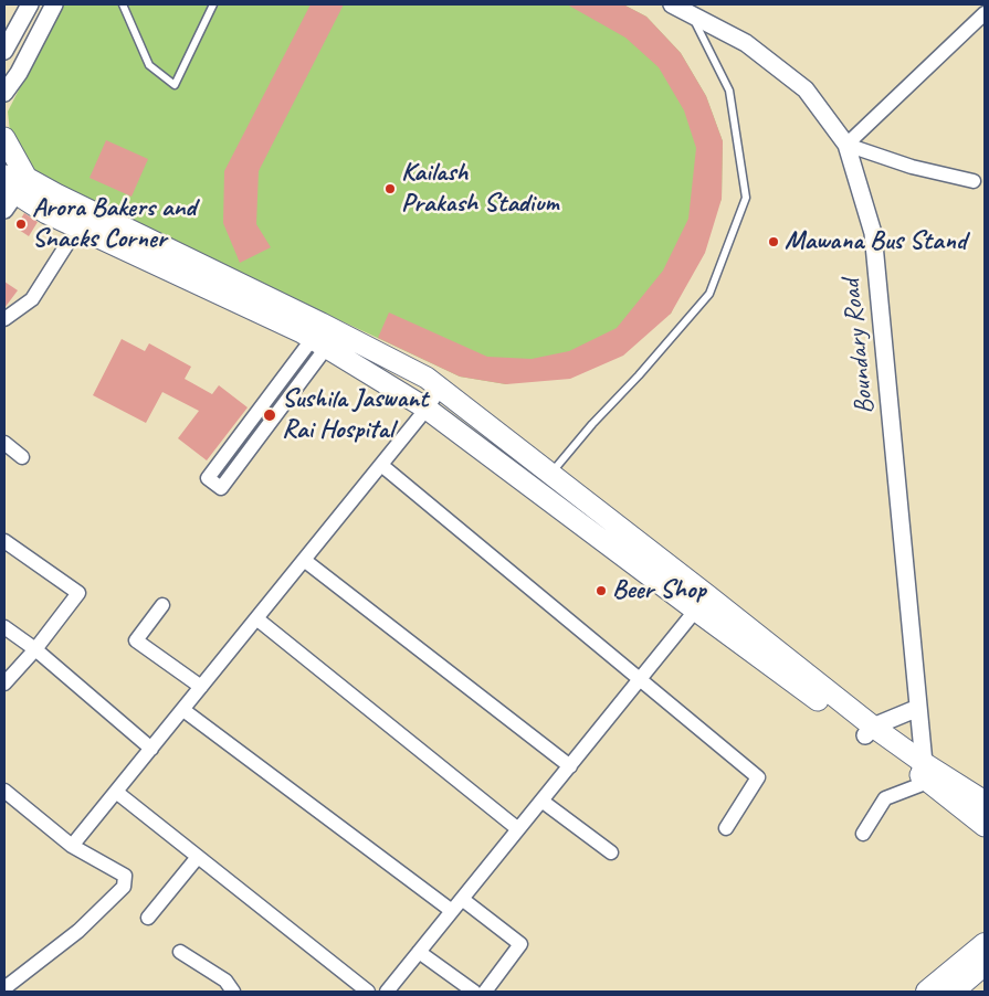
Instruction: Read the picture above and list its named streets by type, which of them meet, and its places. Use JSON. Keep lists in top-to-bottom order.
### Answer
{
  "streets": {
    "street": ["Boundary Road"]
  },
  "places": [
    "Kailash Prakash Stadium",
    "Arora Bakers and Snacks Corner",
    "Mawana Bus Stand",
    "Sushila Jaswant Rai Hospital",
    "Beer Shop"
  ]
}
